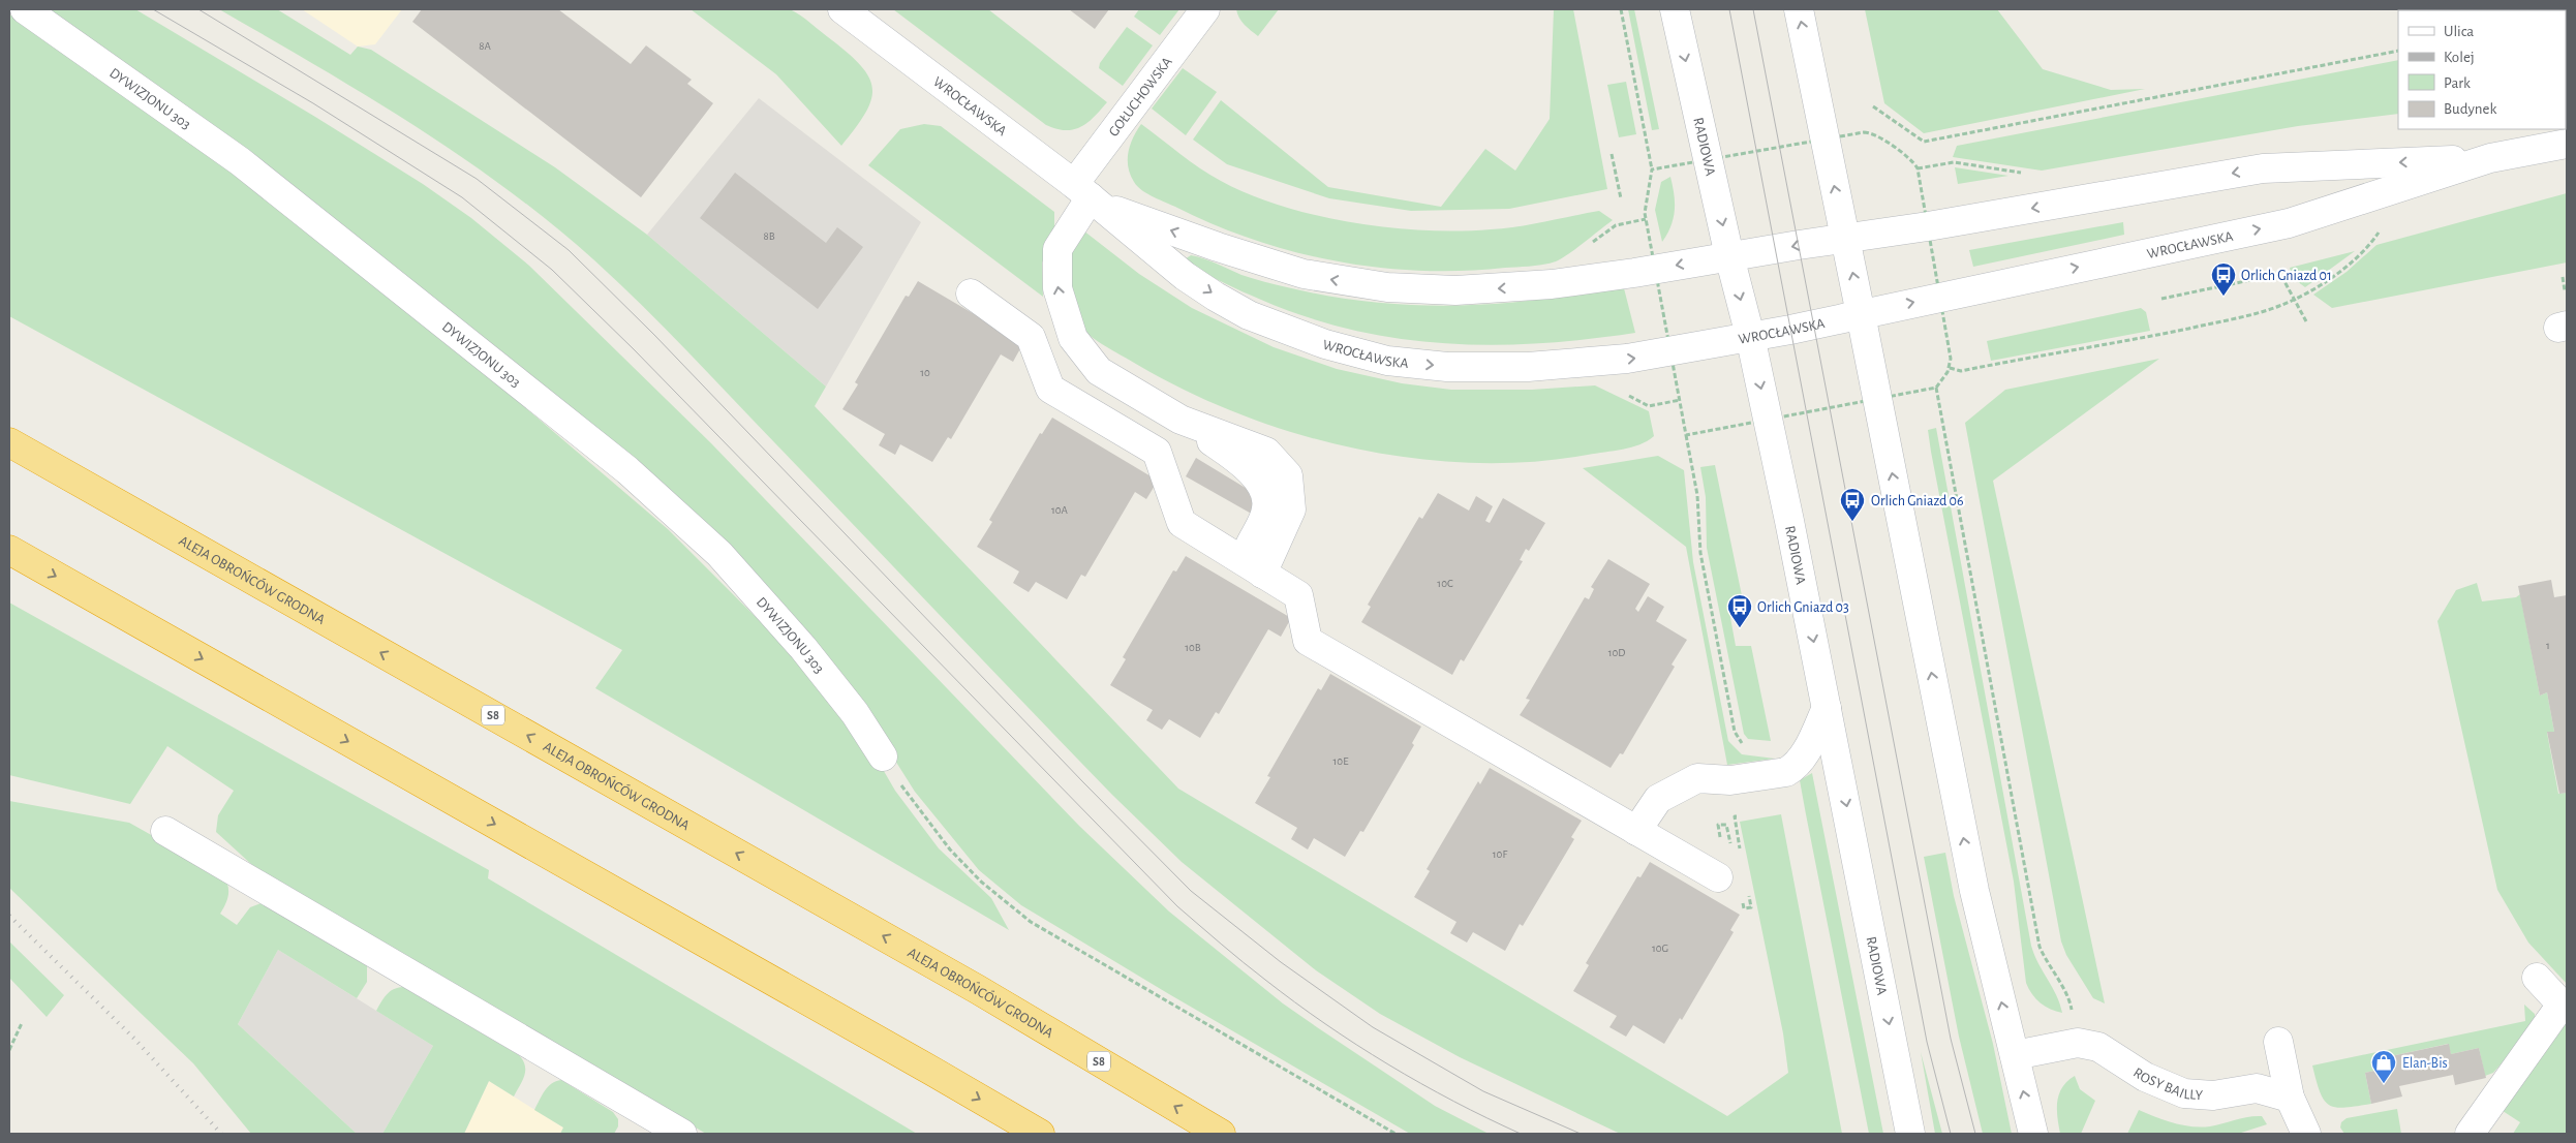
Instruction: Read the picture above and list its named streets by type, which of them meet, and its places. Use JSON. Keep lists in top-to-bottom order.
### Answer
{
  "streets": {
    "highway": ["ALEJA OBROŃCÓW GRODNA", "S8"],
    "street": [
      "GOŁUCHOWSKA",
      "DYWIZJONU 303",
      "WROCŁAWSKA",
      "RADIOWA",
      "ROSY BAILLY"
    ]
  },
  "crossings": [
    ["GOŁUCHOWSKA", "WROCŁAWSKA"],
    ["WROCŁAWSKA", "RADIOWA"]
  ],
  "one_way": ["GOŁUCHOWSKA"],
  "places": {
    "bus stop": ["Orlich Gniazd 01", "Orlich Gniazd 06", "Orlich Gniazd 03"],
    "shop": ["Elan-Bis"]
  },
  "house_numbers": [
    "8A",
    "8B",
    "10",
    "10A",
    "10C",
    "1",
    "10B",
    "10D",
    "10E",
    "10F",
    "10G"
  ],
  "legend": [
    "Ulica",
    "Kolej",
    "Park",
    "Budynek"
  ]
}
